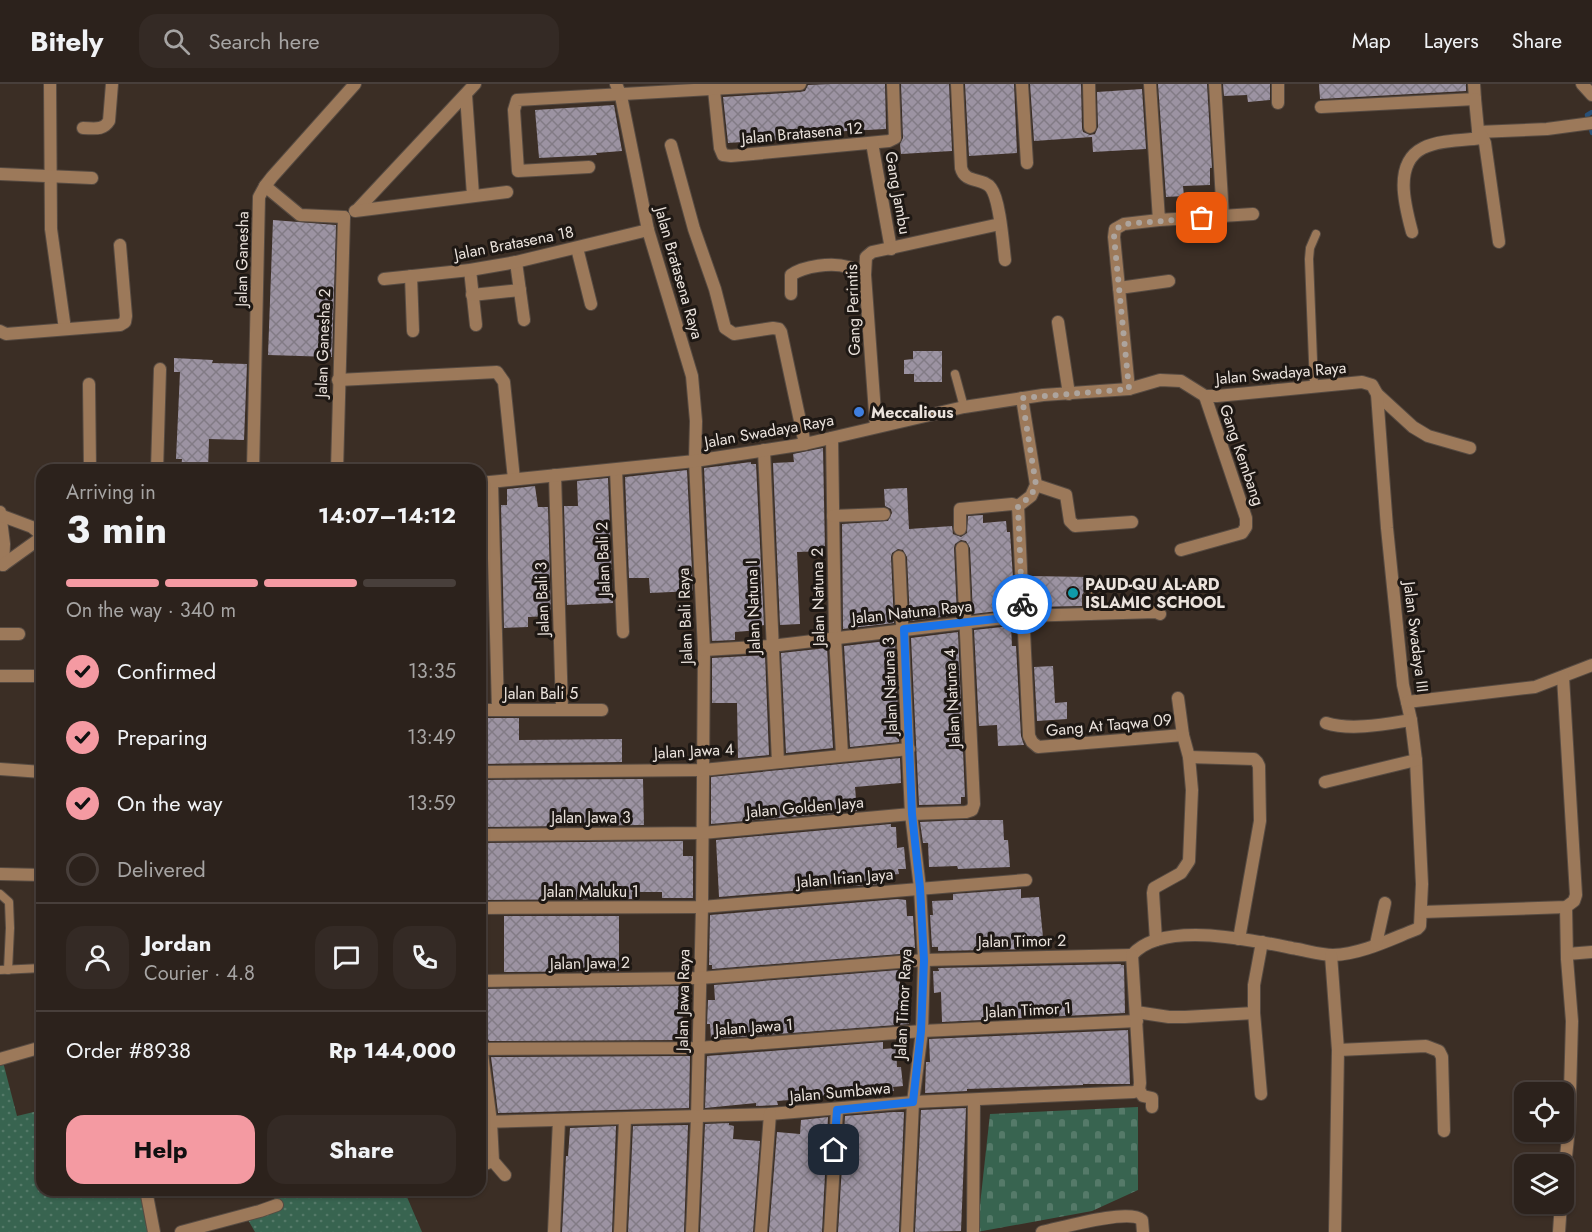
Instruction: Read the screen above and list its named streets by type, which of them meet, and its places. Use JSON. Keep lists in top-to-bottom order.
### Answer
{
  "streets": {
    "street": [
      "Jalan Bratasena 12",
      "Gang Jambu",
      "Jalan Bratasena 18",
      "Jalan Ganesha",
      "Jalan Bratasena Raya",
      "Gang Perintis",
      "Jalan Ganesha 2",
      "Jalan Swadaya Raya",
      "Gang Kembang",
      "Jalan Bali 2",
      "Jalan Natuna 2",
      "Jalan Bali 3",
      "Jalan Natuna I",
      "Jalan Natuna Raya",
      "Jalan Bali Raya",
      "Jalan Swadaya III",
      "Jalan Natuna 3",
      "Jalan Bali 5",
      "Jalan Natuna 4",
      "Gang At Taqwa 09",
      "Jalan Jawa 4",
      "Jalan Golden Jaya",
      "Jalan Jawa 3",
      "Jalan Irian Jaya",
      "Jalan Maluku 1",
      "Jalan Timor 2",
      "Jalan Jawa 2",
      "Jalan Jawa Raya",
      "Jalan Timor Raya",
      "Jalan Timor 1",
      "Jalan Jawa 1",
      "Jalan Sumbawa"
    ]
  },
  "crossings": [
    ["Jalan Bratasena 12", "Gang Jambu"],
    ["Gang Jambu", "Gang Perintis"],
    ["Jalan Bratasena 18", "Jalan Bratasena Raya"],
    ["Jalan Bratasena Raya", "Jalan Swadaya Raya"],
    ["Jalan Bratasena Raya", "Jalan Bali Raya"],
    ["Gang Perintis", "Jalan Swadaya Raya"],
    ["Jalan Swadaya Raya", "Gang Kembang"],
    ["Jalan Swadaya Raya", "Jalan Bali 2"],
    ["Jalan Swadaya Raya", "Jalan Natuna 2"],
    ["Jalan Swadaya Raya", "Jalan Bali 3"],
    ["Jalan Swadaya Raya", "Jalan Natuna I"],
    ["Jalan Swadaya Raya", "Jalan Bali Raya"],
    ["Jalan Swadaya Raya", "Jalan Swadaya III"],
    ["Jalan Natuna 2", "Jalan Natuna Raya"],
    ["Jalan Natuna 2", "Jalan Jawa 4"],
    ["Jalan Bali 3", "Jalan Bali 5"],
    ["Jalan Natuna I", "Jalan Natuna Raya"],
    ["Jalan Natuna I", "Jalan Jawa 4"],
    ["Jalan Natuna Raya", "Jalan Bali Raya"],
    ["Jalan Natuna Raya", "Jalan Natuna 3"],
    ["Jalan Natuna Raya", "Jalan Natuna 4"],
    ["Jalan Natuna Raya", "Gang At Taqwa 09"],
    ["Jalan Bali Raya", "Jalan Jawa 4"],
    ["Jalan Bali Raya", "Jalan Jawa Raya"],
    ["Jalan Natuna 3", "Jalan Jawa 4"],
    ["Jalan Natuna 3", "Jalan Golden Jaya"],
    ["Jalan Natuna 3", "Jalan Timor Raya"],
    ["Jalan Natuna 4", "Jalan Golden Jaya"],
    ["Jalan Jawa 4", "Jalan Jawa Raya"],
    ["Jalan Golden Jaya", "Jalan Jawa 3"],
    ["Jalan Golden Jaya", "Jalan Jawa Raya"],
    ["Jalan Golden Jaya", "Jalan Timor Raya"],
    ["Jalan Jawa 3", "Jalan Jawa Raya"],
    ["Jalan Irian Jaya", "Jalan Maluku 1"],
    ["Jalan Irian Jaya", "Jalan Jawa Raya"],
    ["Jalan Irian Jaya", "Jalan Timor Raya"],
    ["Jalan Maluku 1", "Jalan Jawa Raya"],
    ["Jalan Timor 2", "Jalan Jawa 2"],
    ["Jalan Timor 2", "Jalan Timor Raya"],
    ["Jalan Jawa 2", "Jalan Jawa Raya"],
    ["Jalan Jawa 2", "Jalan Timor Raya"],
    ["Jalan Jawa Raya", "Jalan Jawa 1"],
    ["Jalan Jawa Raya", "Jalan Sumbawa"],
    ["Jalan Timor Raya", "Jalan Timor 1"],
    ["Jalan Timor Raya", "Jalan Jawa 1"],
    ["Jalan Timor Raya", "Jalan Sumbawa"],
    ["Jalan Timor 1", "Jalan Jawa 1"]
  ],
  "places": ["Meccalious", "PAUD-QU AL-ARD ISLAMIC SCHOOL"],
  "page": {
    "header": "Bitely",
    "search": "Search here",
    "nav": ["Map", "Layers", "Share"],
    "heading": ["3 min", "Arriving in", "14:07–14:12"],
    "panel": [
      "Jordan",
      "Courier · 4.8",
      "Order #8938",
      "Rp 144,000"
    ],
    "bar": "On the way · 340 m",
    "list": [
      ["Confirmed", "13:35"],
      ["Preparing", "13:49"],
      ["On the way", "13:59"],
      "Delivered"
    ],
    "buttons": ["Help", "Share"]
  }
}
